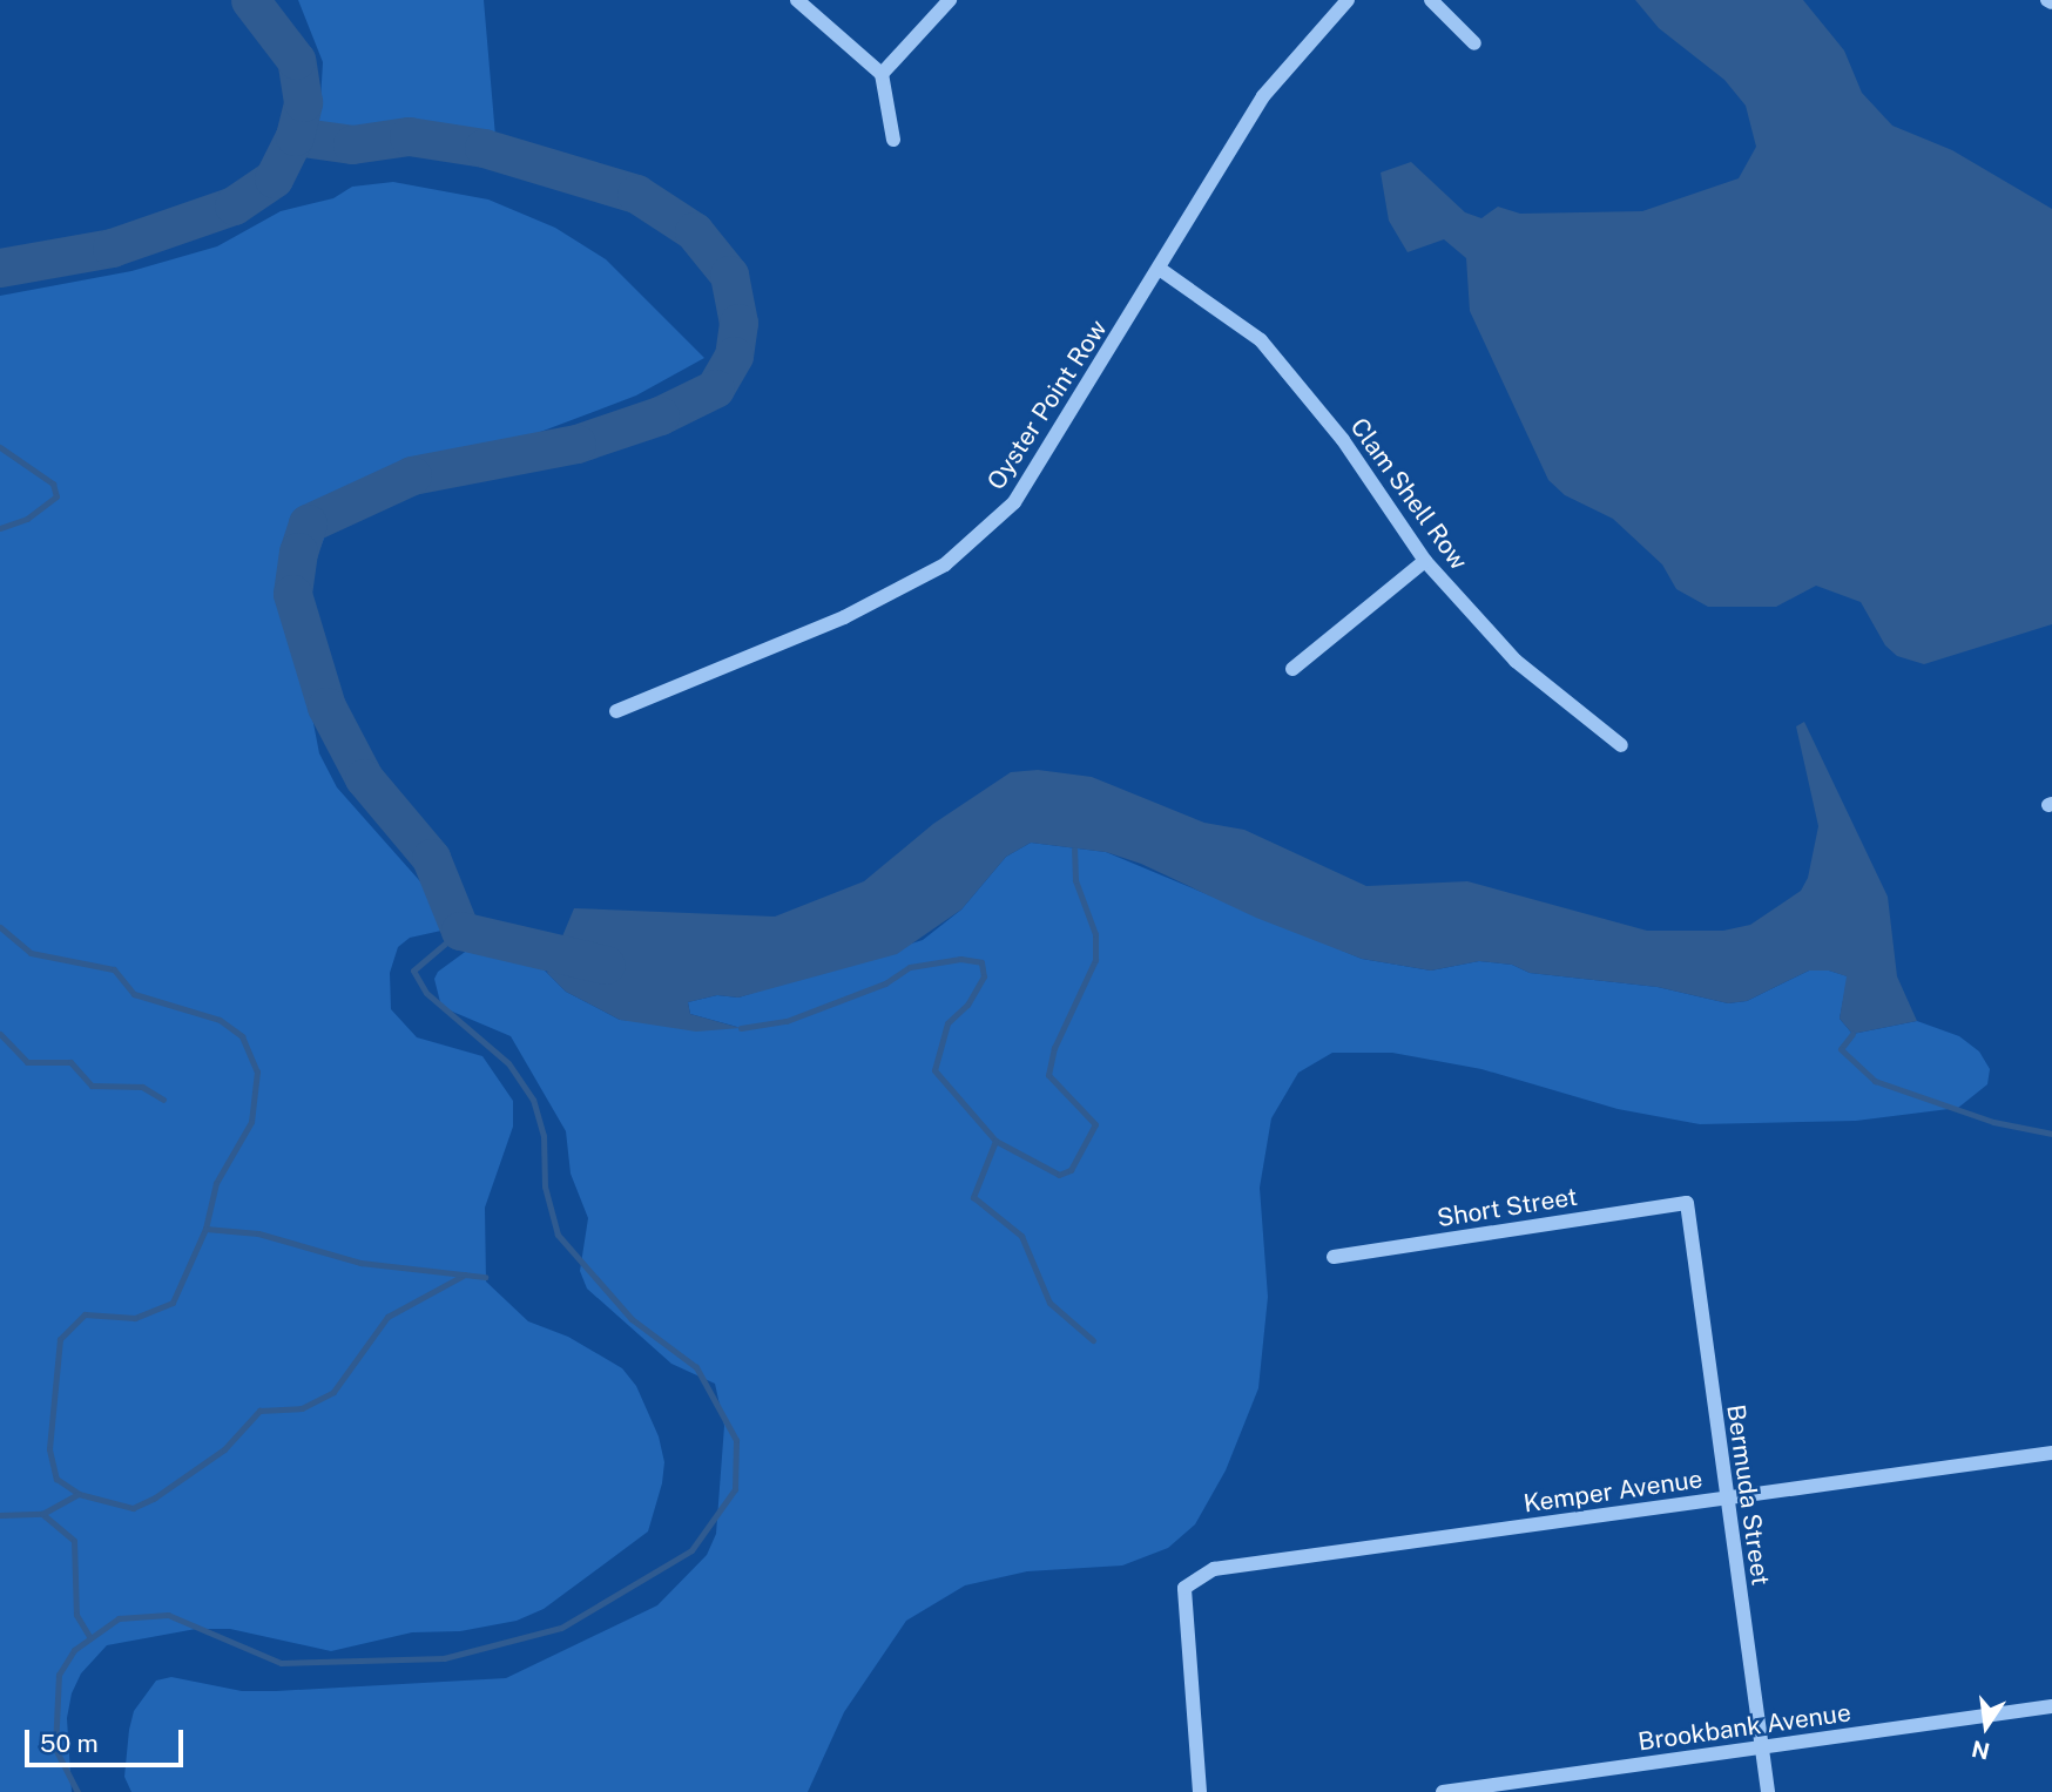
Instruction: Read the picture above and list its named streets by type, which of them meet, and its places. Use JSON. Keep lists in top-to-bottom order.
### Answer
{
  "streets": {
    "street": [
      "Oyster Point Row",
      "Clam Shell Row",
      "Short Street",
      "Kemper Avenue",
      "Bermuda Street",
      "Brookbank Avenue"
    ]
  },
  "crossings": [
    ["Oyster Point Row", "Clam Shell Row"],
    ["Short Street", "Bermuda Street"],
    ["Kemper Avenue", "Bermuda Street"],
    ["Bermuda Street", "Brookbank Avenue"]
  ],
  "scale_bar": "50 m",
  "north": "bottom"
}
